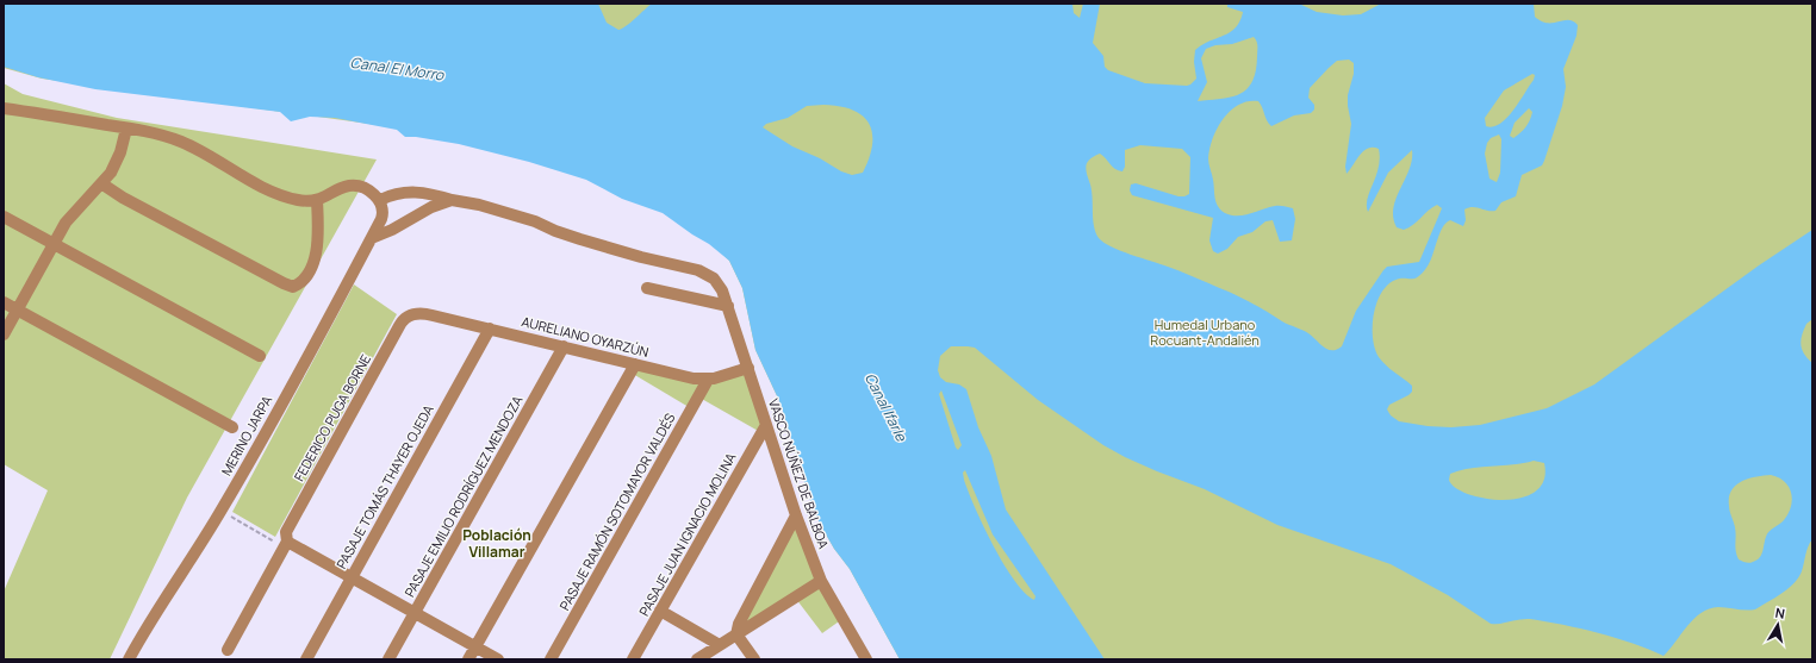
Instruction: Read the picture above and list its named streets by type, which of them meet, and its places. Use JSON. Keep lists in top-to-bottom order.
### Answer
{
  "streets": {
    "street": [
      "AURELIANO OYARZÚN",
      "FEDERICO PUGA BORNE",
      "MERINO JARPA",
      "VASCO NÚÑEZ DE BALBOA",
      "PASAJE TOMÁS THAYER OJEDA",
      "PASAJE EMILIO RODRÍGUEZ MENDOZA",
      "PASAJE RAMÓN SOTOMAYOR VALDÉS",
      "PASAJE JUAN IGNACIO MOLINA"
    ]
  },
  "crossings": [
    ["AURELIANO OYARZÚN", "FEDERICO PUGA BORNE"],
    ["AURELIANO OYARZÚN", "VASCO NÚÑEZ DE BALBOA"],
    ["AURELIANO OYARZÚN", "PASAJE TOMÁS THAYER OJEDA"],
    ["AURELIANO OYARZÚN", "PASAJE EMILIO RODRÍGUEZ MENDOZA"],
    ["AURELIANO OYARZÚN", "PASAJE RAMÓN SOTOMAYOR VALDÉS"],
    ["VASCO NÚÑEZ DE BALBOA", "PASAJE JUAN IGNACIO MOLINA"]
  ],
  "districts": ["Población Villamar"],
  "water": ["Canal El Morro", "Canal Ifarle"],
  "parks": ["Humedal Urbano Rocuant-Andalién"],
  "north": "top"
}
